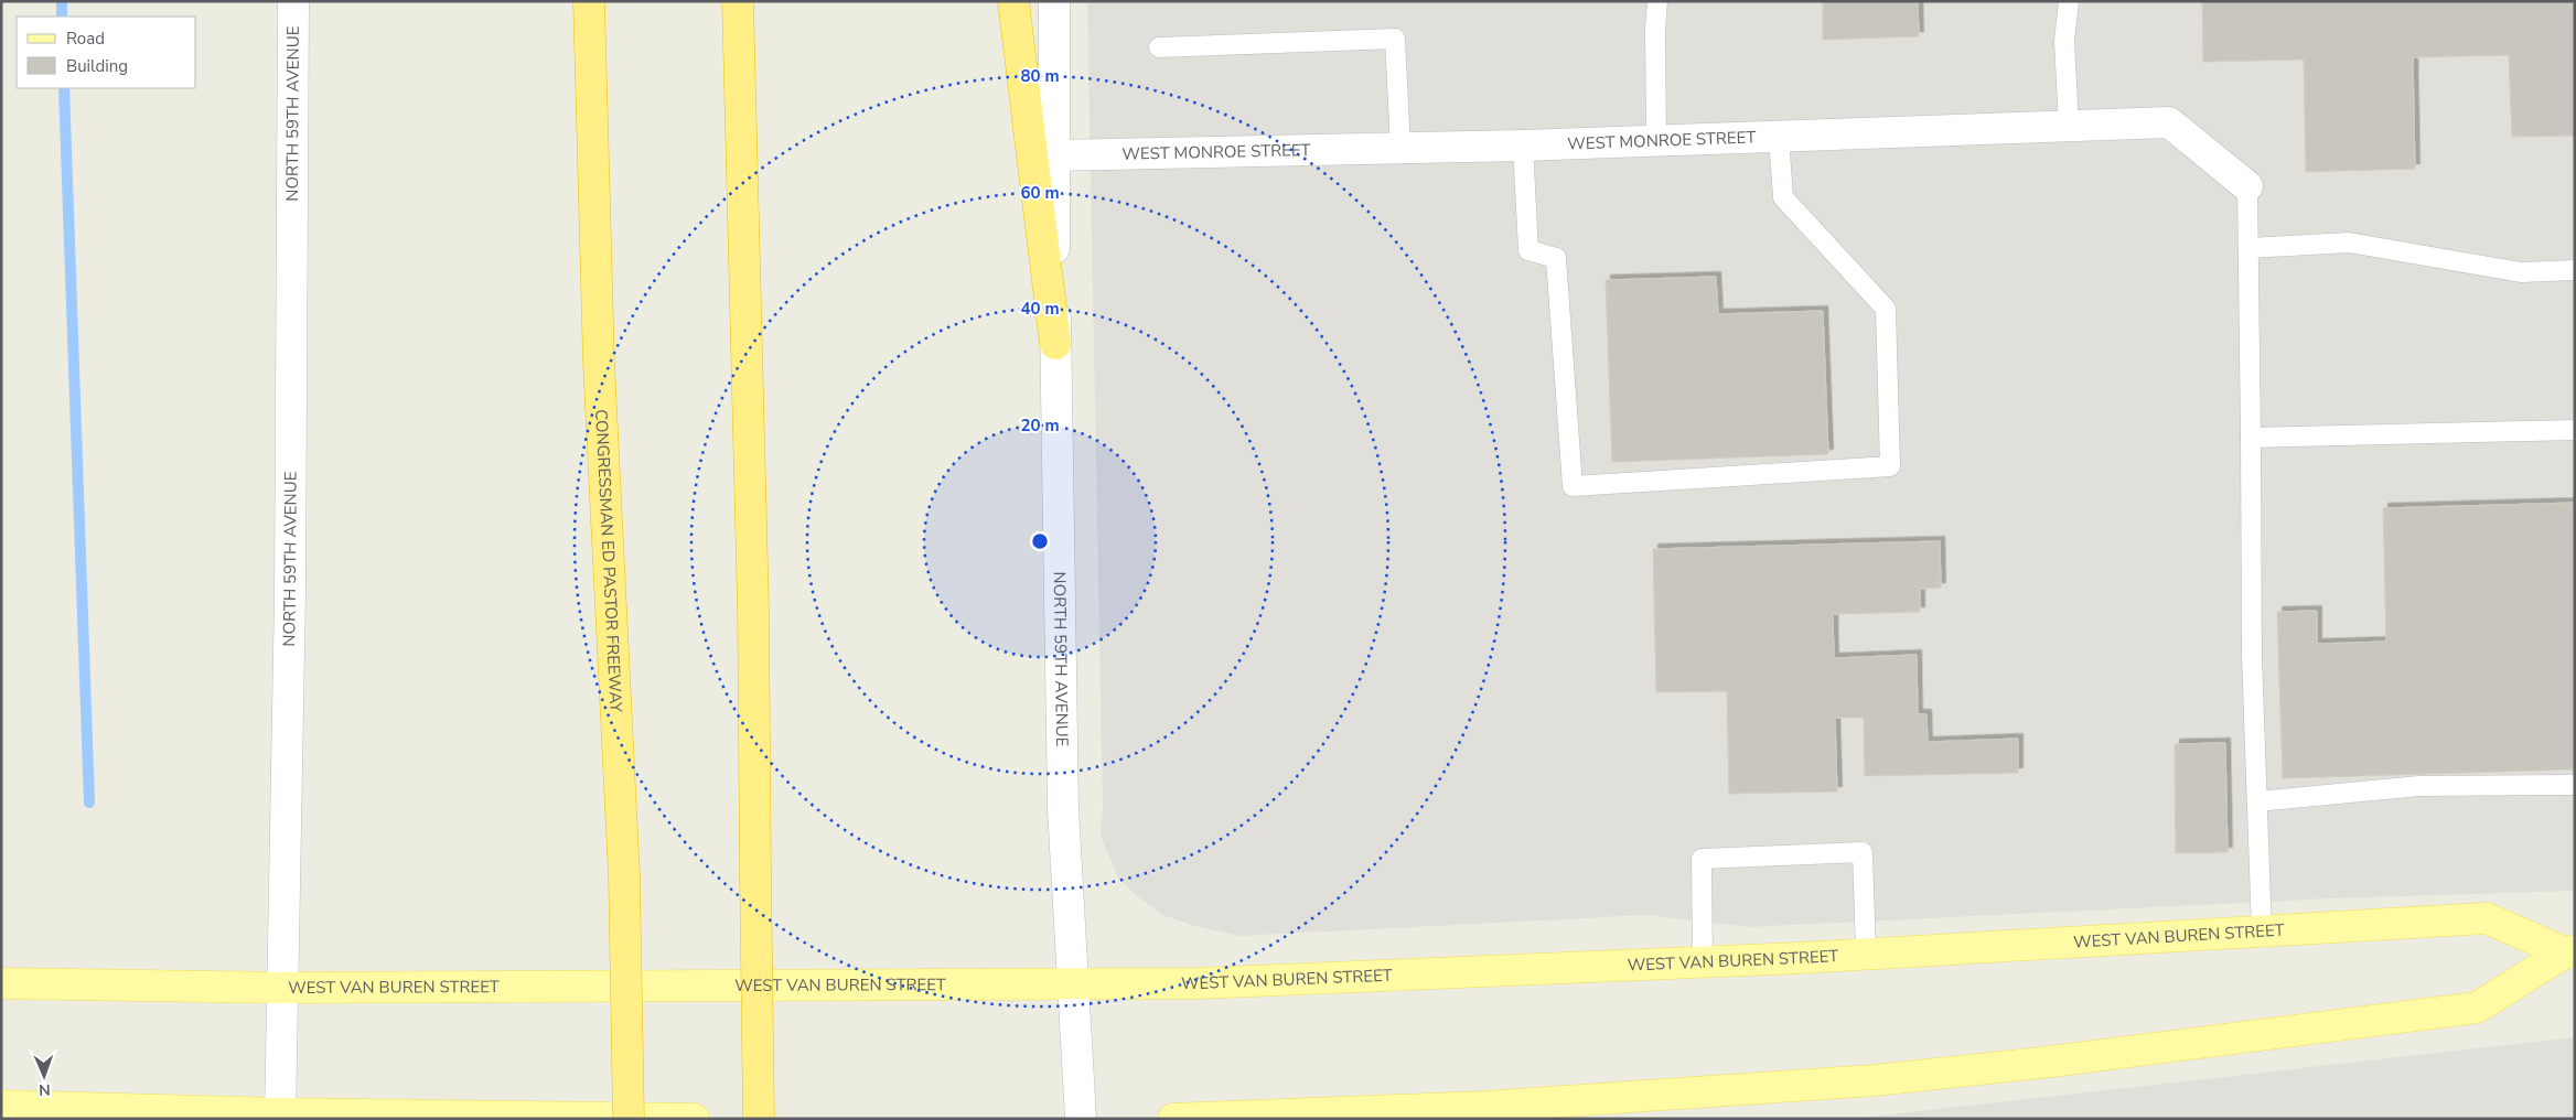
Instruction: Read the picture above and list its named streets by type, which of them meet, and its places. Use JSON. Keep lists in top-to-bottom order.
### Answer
{
  "streets": {
    "highway": ["CONGRESSMAN ED PASTOR FREEWAY"],
    "main road": ["NORTH 59TH AVENUE", "WEST MONROE STREET", "WEST VAN BUREN STREET"]
  },
  "crossings": [
    ["NORTH 59TH AVENUE", "WEST MONROE STREET"],
    ["NORTH 59TH AVENUE", "WEST VAN BUREN STREET"]
  ],
  "legend": ["Road", "Building"],
  "north": "bottom",
  "rings": [
    "80 m",
    "60 m",
    "40 m",
    "20 m"
  ]
}
